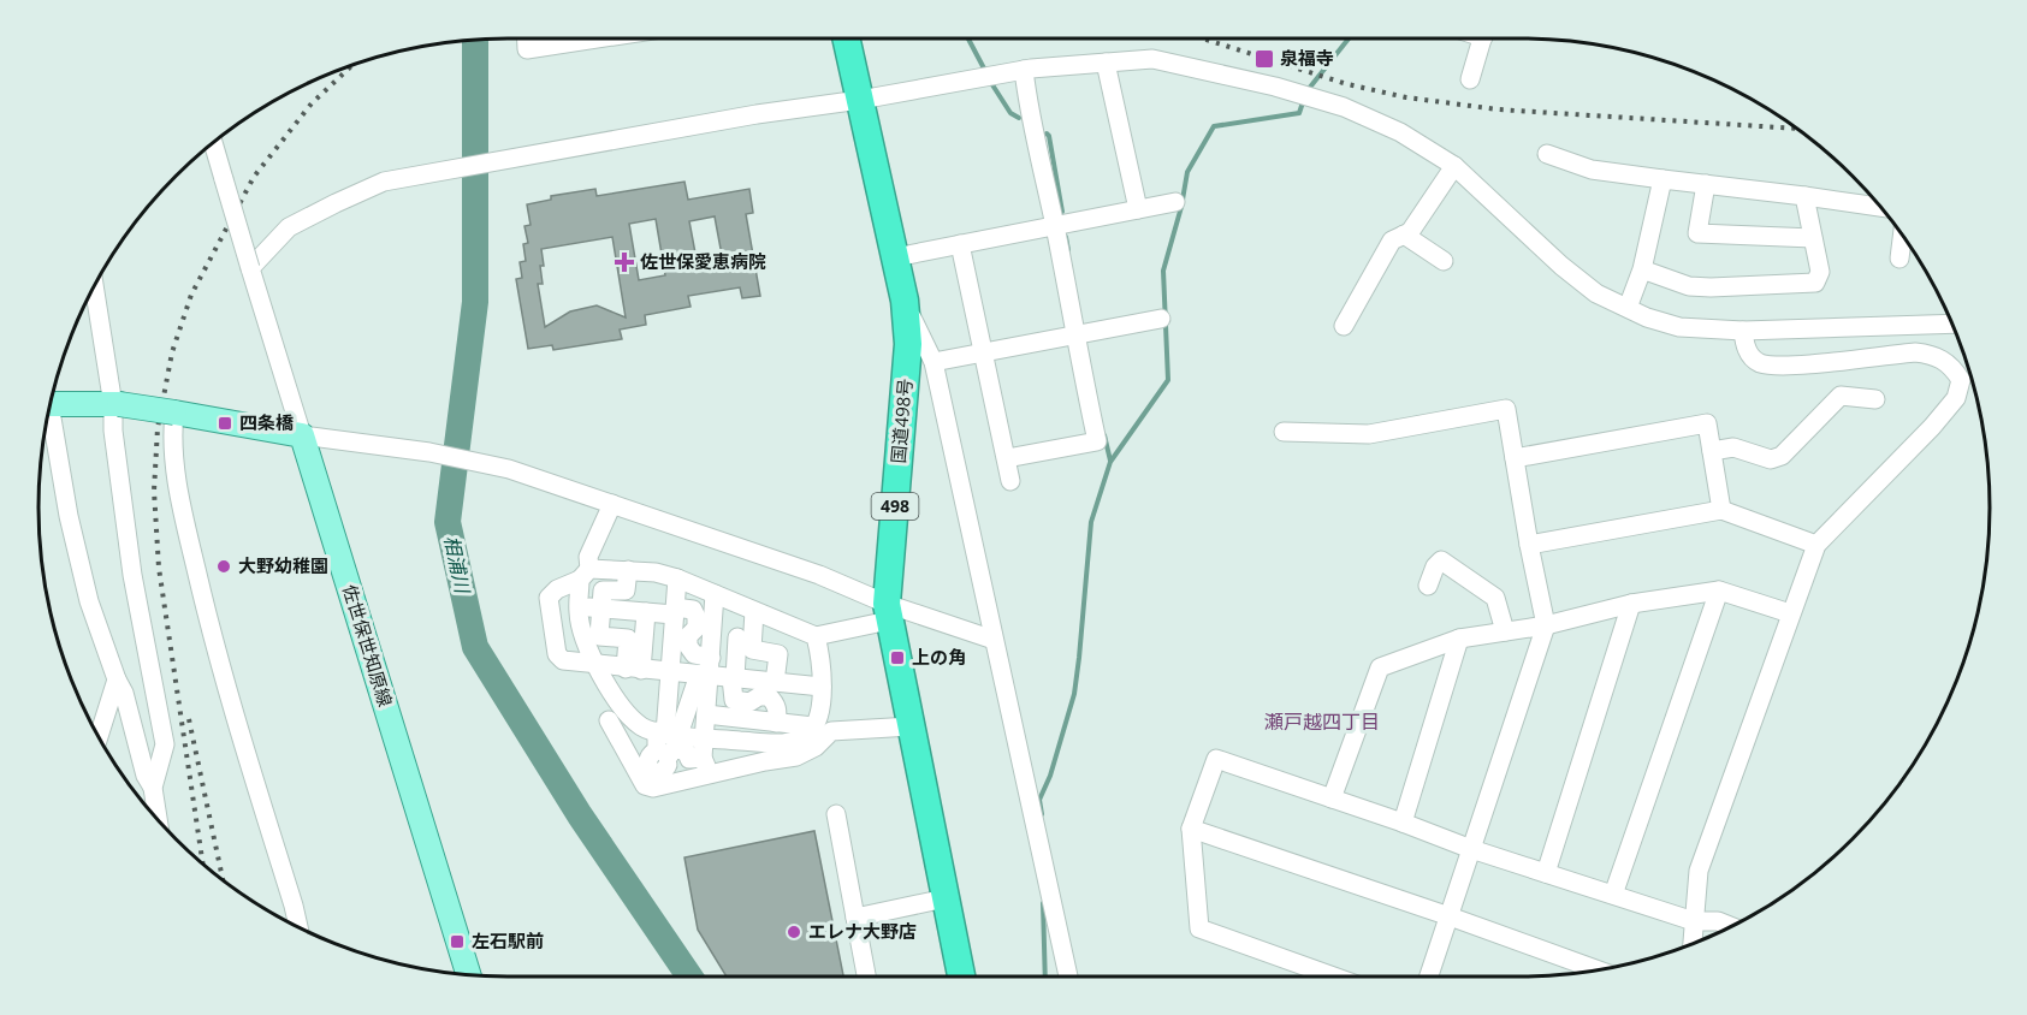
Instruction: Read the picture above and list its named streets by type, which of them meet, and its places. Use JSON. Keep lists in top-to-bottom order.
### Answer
{
  "streets": {
    "highway": ["国道498号", "498"],
    "main road": ["佐世保世知原線"]
  },
  "districts": ["瀬戸越四丁目"],
  "water": ["相浦川"],
  "places": {
    "transit": [
      "泉福寺",
      "四条橋",
      "上の角",
      "左石駅前"
    ],
    "health": ["佐世保愛恵病院"],
    "other": ["大野幼稚園", "エレナ大野店"]
  }
}
